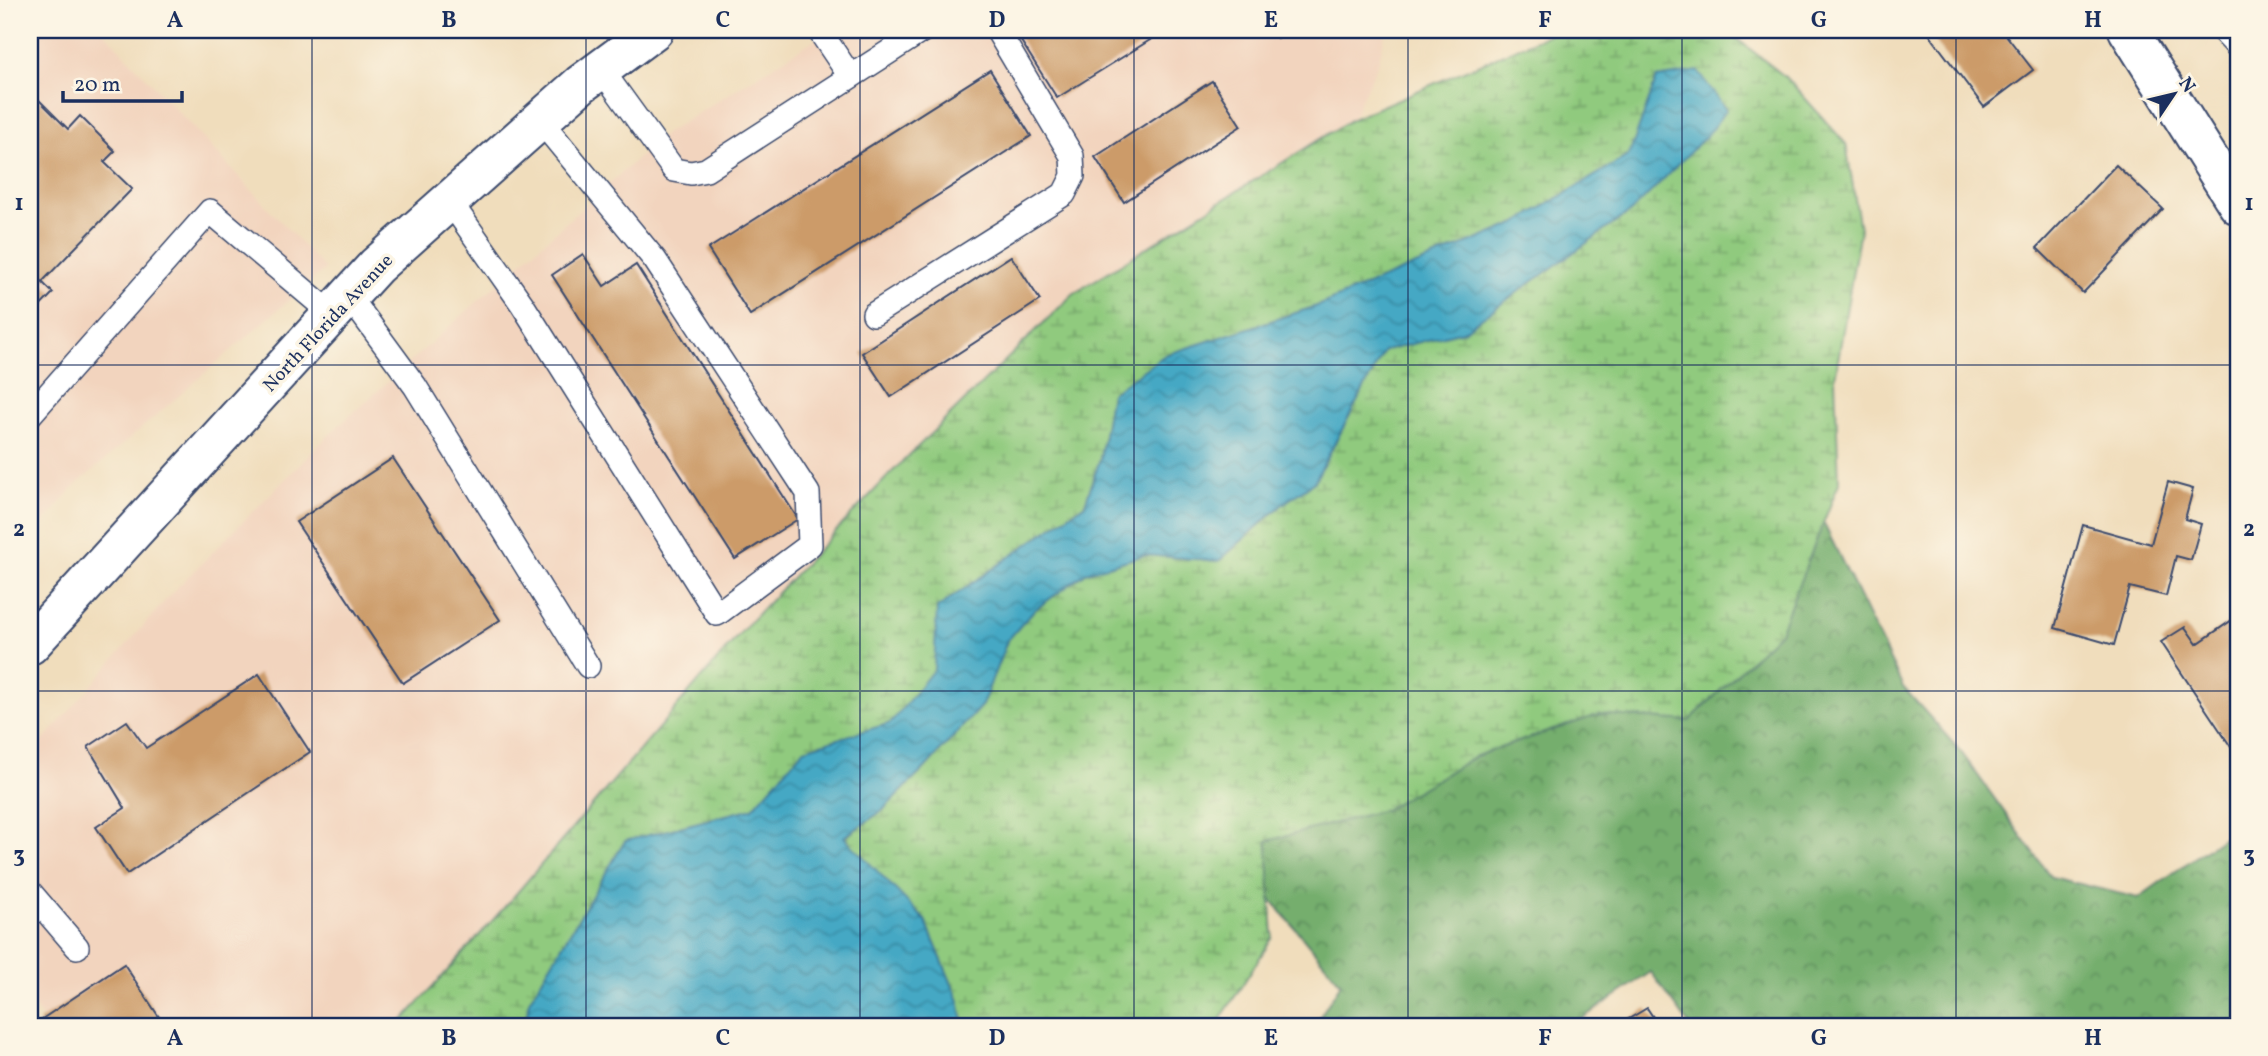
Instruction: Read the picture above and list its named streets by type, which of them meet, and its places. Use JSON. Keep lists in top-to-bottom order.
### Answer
{
  "streets": {
    "main road": ["North Florida Avenue"]
  },
  "scale_bar": "20 m",
  "north": "top right",
  "grid": {
    "columns": [
      "A",
      "B",
      "C",
      "D",
      "E",
      "F",
      "G",
      "H"
    ],
    "rows": ["1", "2", "3"]
  }
}
